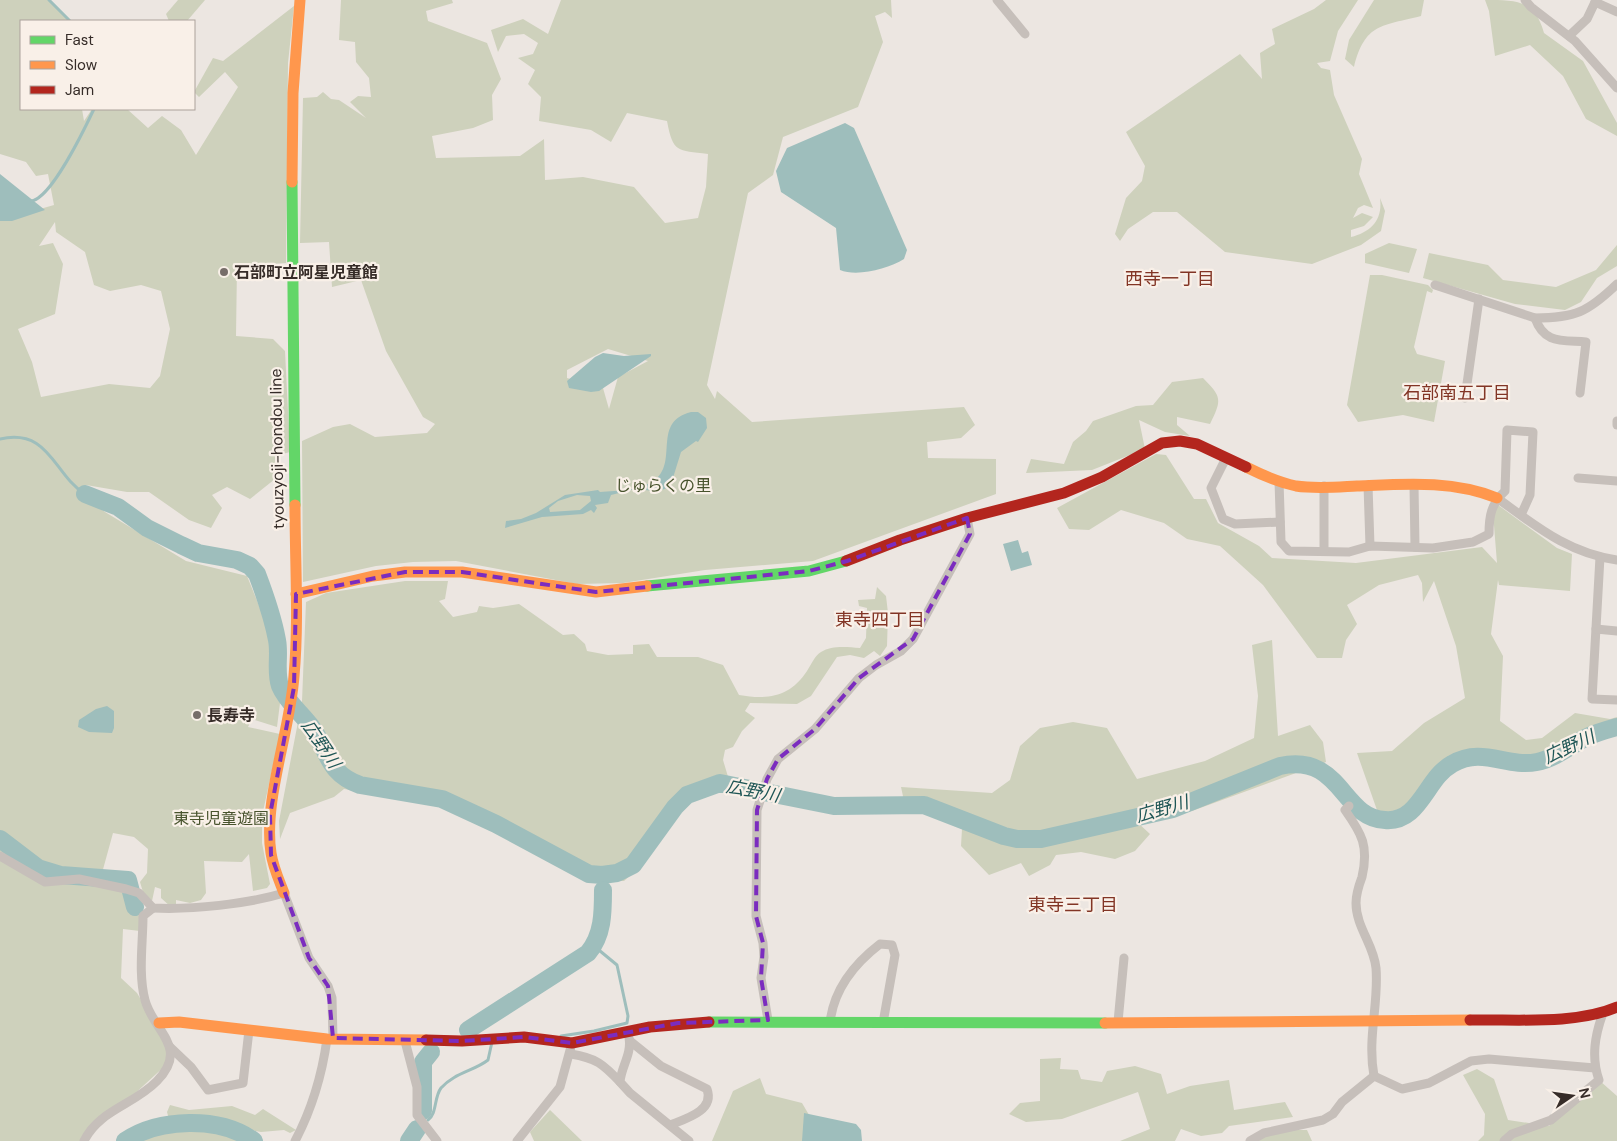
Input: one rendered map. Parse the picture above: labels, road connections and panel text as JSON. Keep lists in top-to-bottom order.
{
  "streets": {
    "street": ["tyouzyoji-hondou line"]
  },
  "districts": [
    "西寺一丁目",
    "石部南五丁目",
    "東寺四丁目",
    "東寺三丁目"
  ],
  "water": ["広野川"],
  "parks": ["じゅらくの里", "東寺児童遊園"],
  "places": ["石部町立阿星児童館", "長寿寺"],
  "legend": ["Fast", "Slow", "Jam"],
  "north": "right"
}
